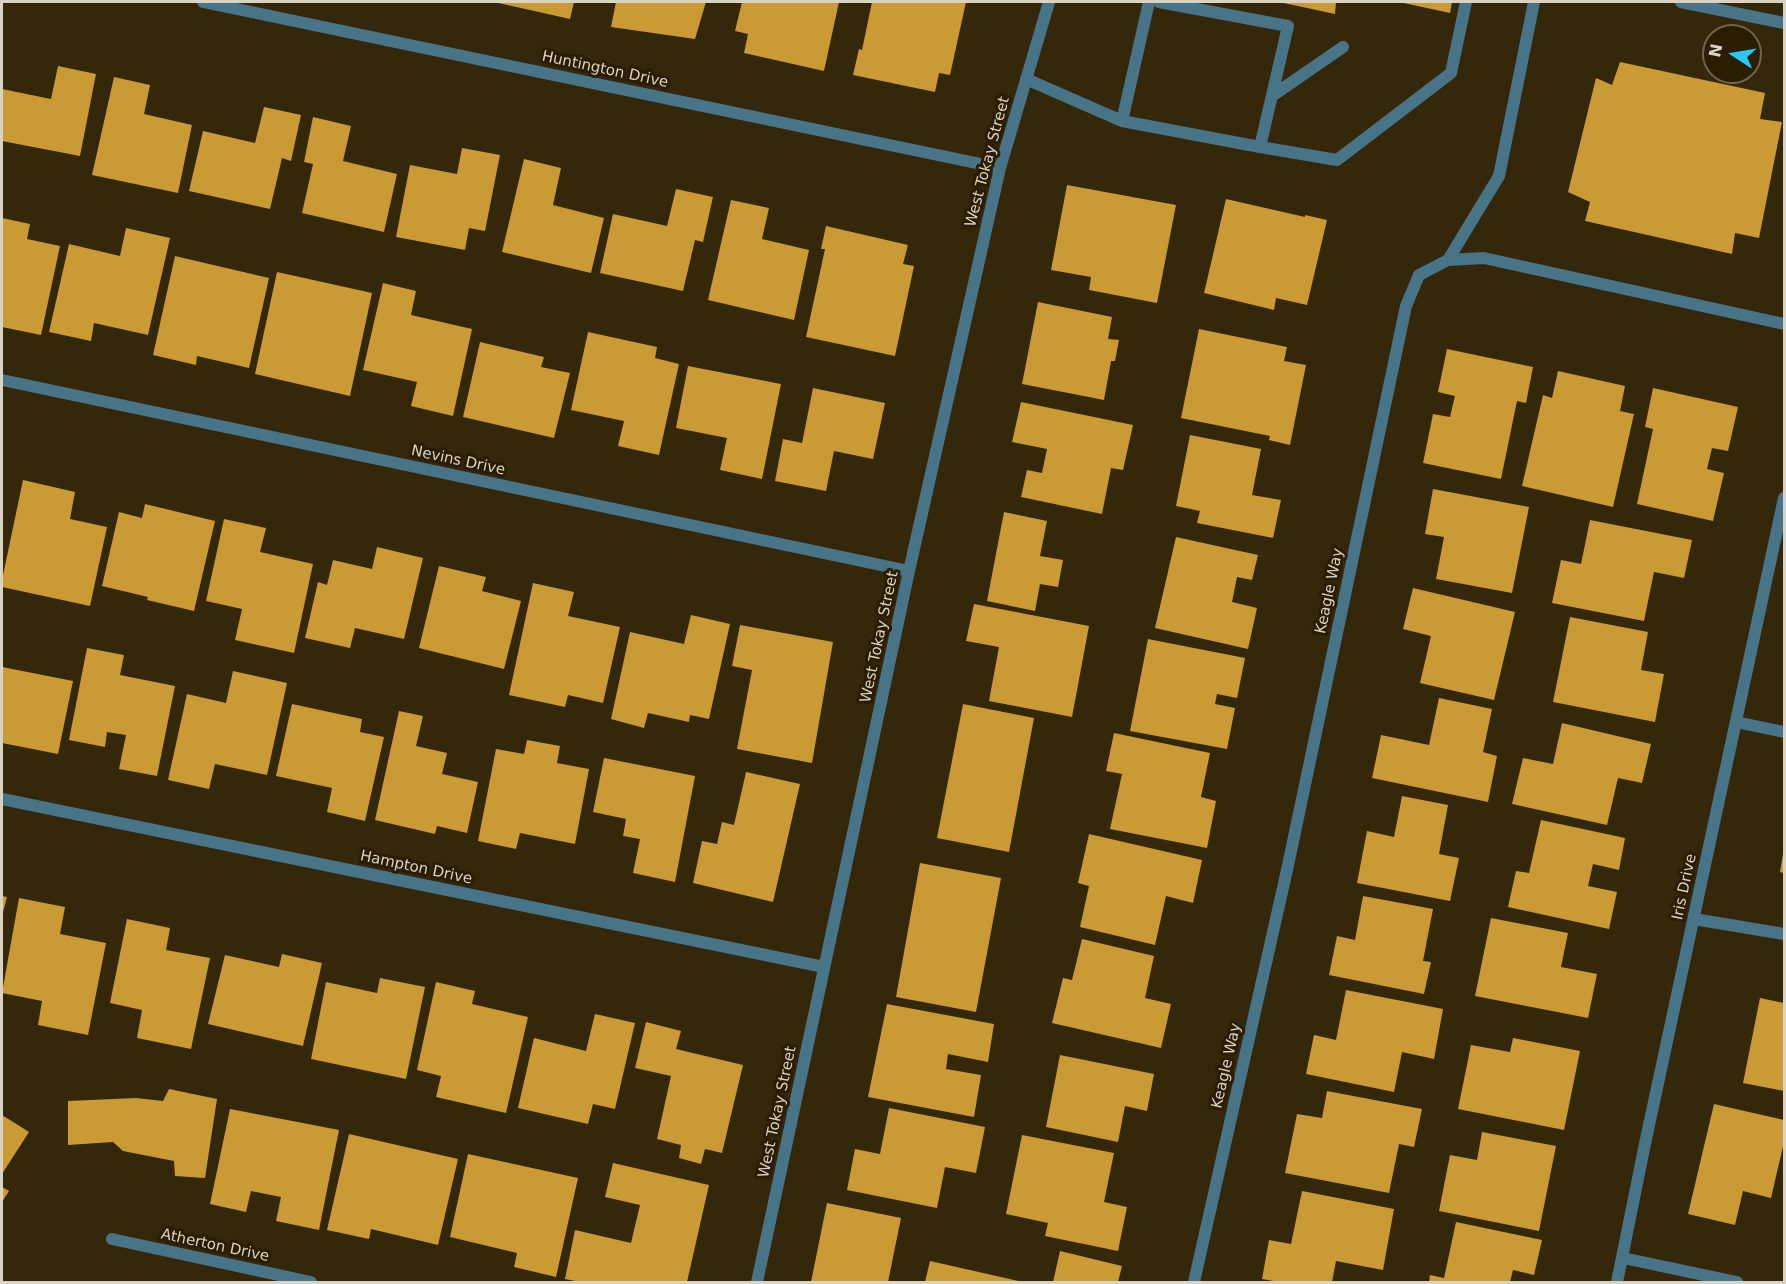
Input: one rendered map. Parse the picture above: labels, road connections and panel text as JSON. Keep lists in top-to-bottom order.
{
  "streets": {
    "street": [
      "Huntington Drive",
      "West Tokay Street",
      "Nevins Drive",
      "Keagle Way",
      "Hampton Drive",
      "Iris Drive",
      "Atherton Drive"
    ]
  },
  "crossings": [
    ["Huntington Drive", "West Tokay Street"],
    ["West Tokay Street", "Nevins Drive"],
    ["West Tokay Street", "Hampton Drive"]
  ],
  "north": "left"
}
